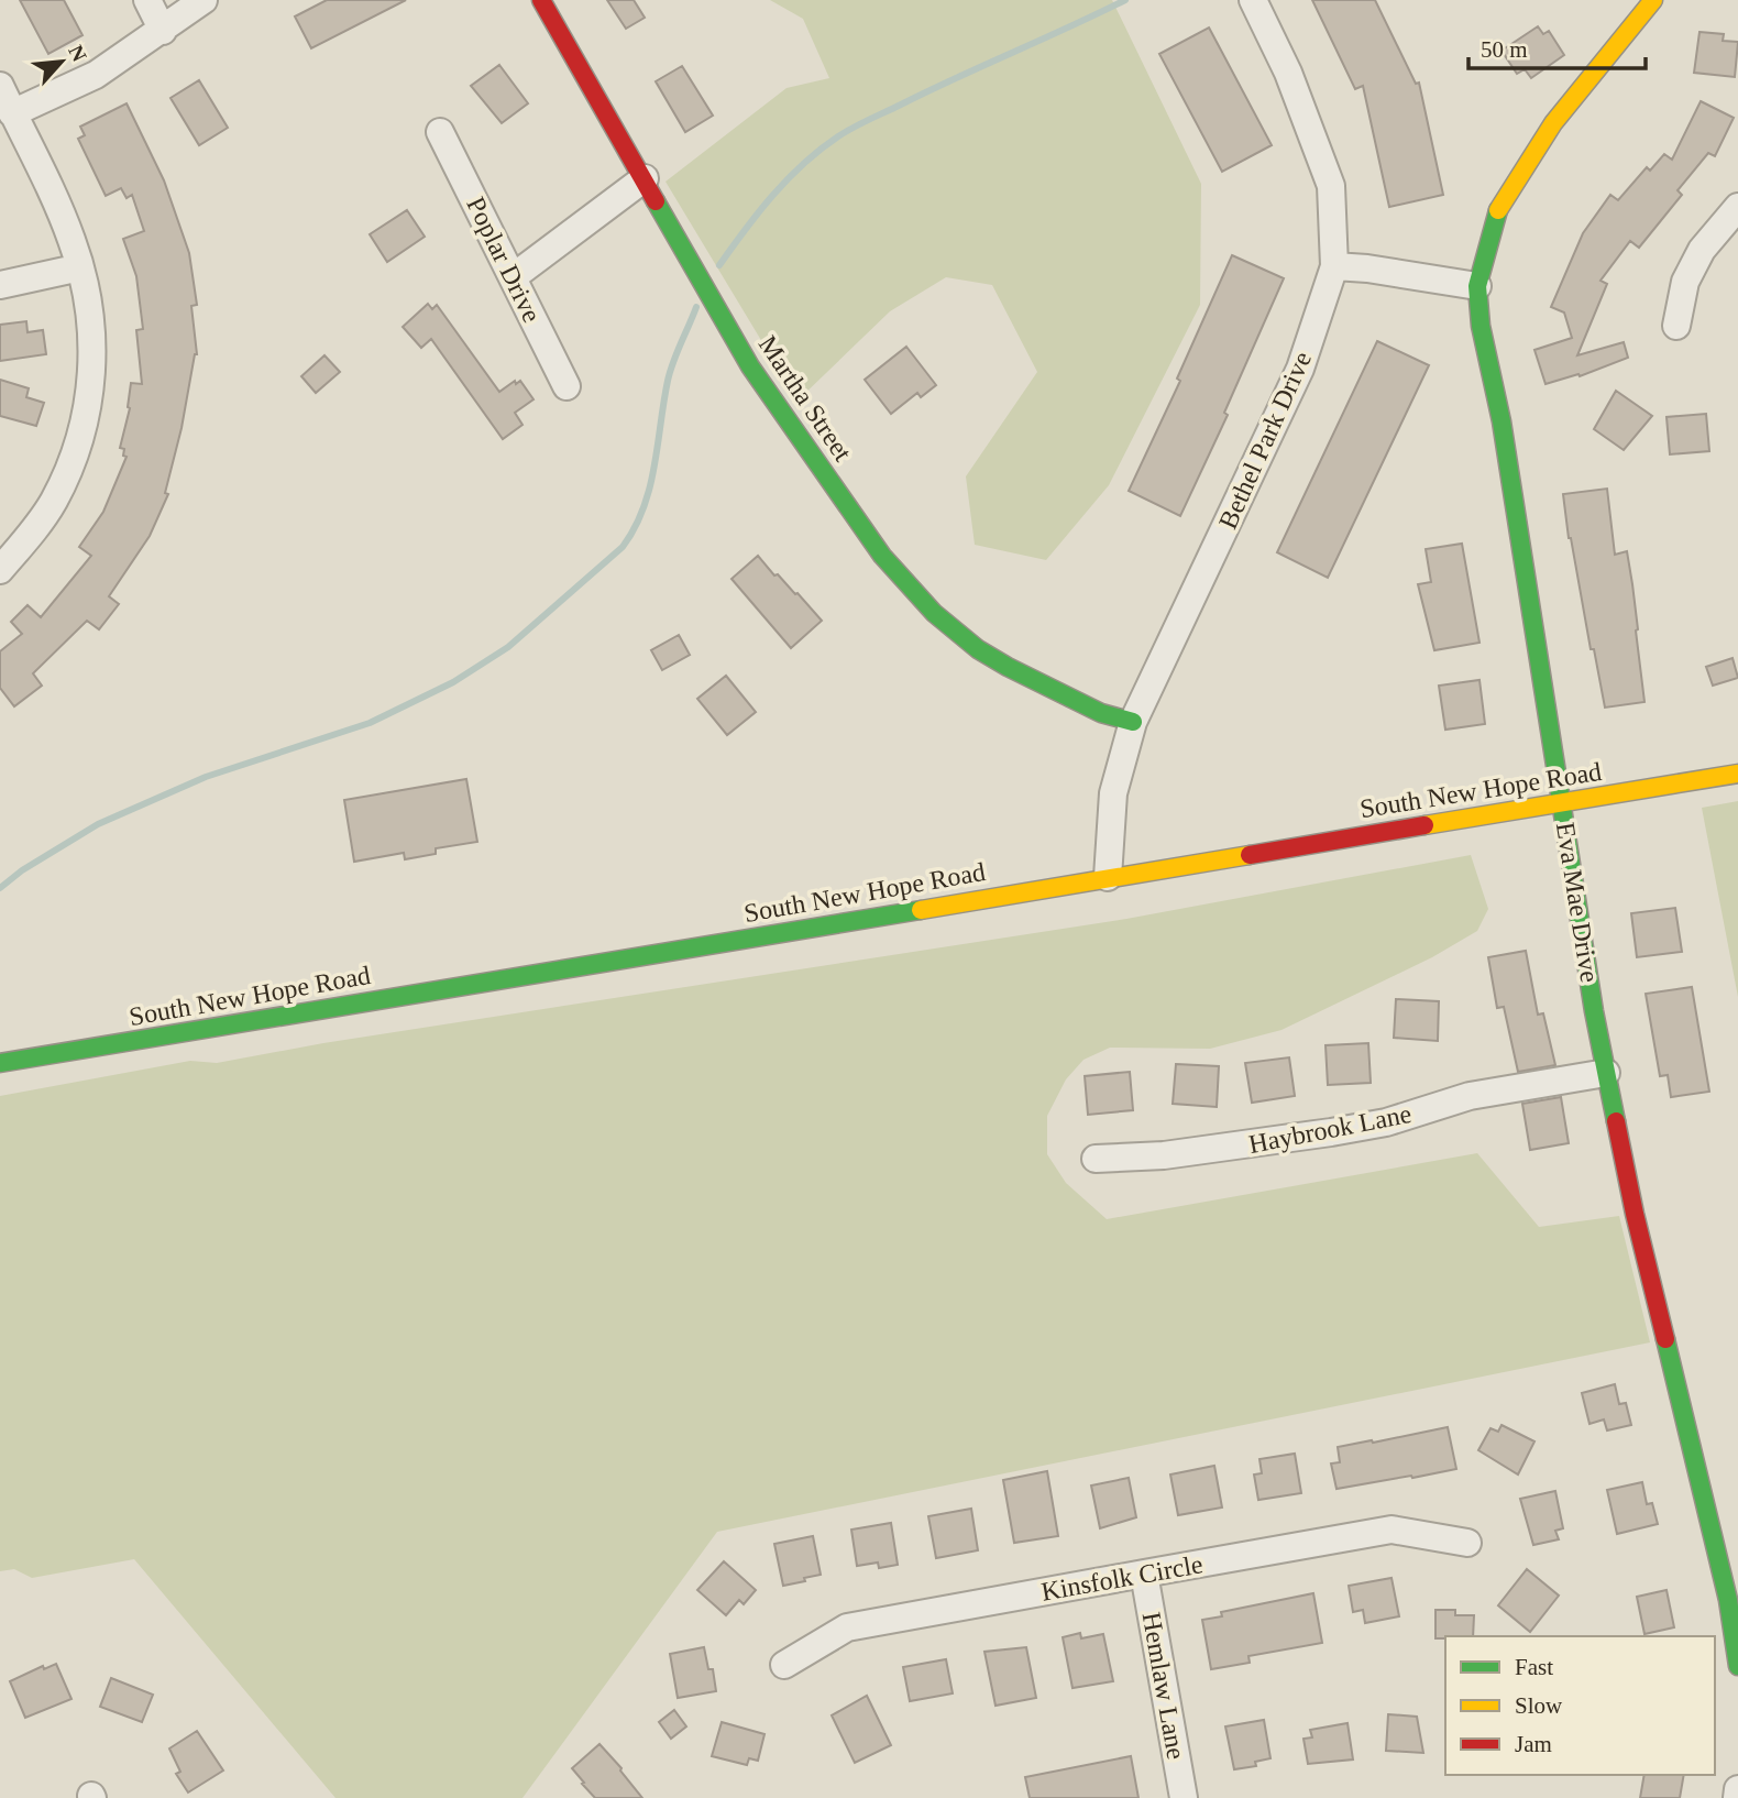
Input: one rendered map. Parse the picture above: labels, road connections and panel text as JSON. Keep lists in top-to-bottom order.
{
  "streets": {
    "street": [
      "Poplar Drive",
      "Martha Street",
      "Bethel Park Drive",
      "South New Hope Road",
      "Eva Mae Drive",
      "Haybrook Lane",
      "Kinsfolk Circle",
      "Hemlaw Lane"
    ]
  },
  "crossings": [
    ["Martha Street", "Bethel Park Drive"],
    ["Bethel Park Drive", "South New Hope Road"],
    ["South New Hope Road", "Eva Mae Drive"],
    ["Eva Mae Drive", "Haybrook Lane"],
    ["Kinsfolk Circle", "Hemlaw Lane"]
  ],
  "legend": ["Fast", "Slow", "Jam"],
  "scale_bar": "50 m",
  "north": "top right"
}
